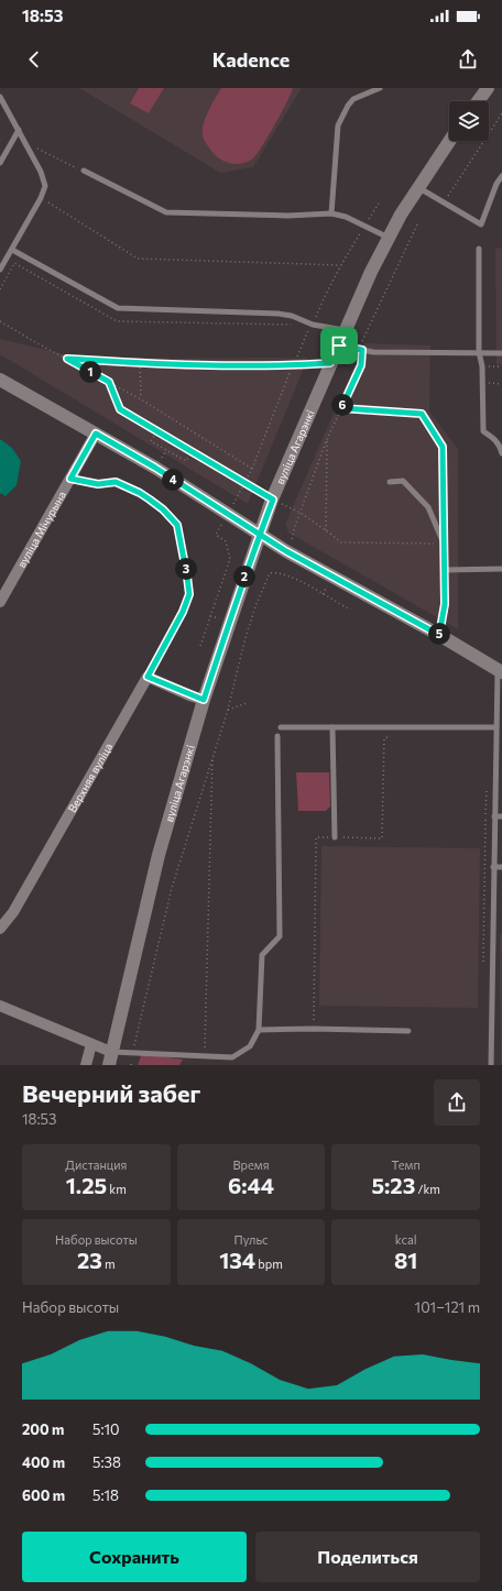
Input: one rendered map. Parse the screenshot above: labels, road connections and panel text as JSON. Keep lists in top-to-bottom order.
{
  "streets": {
    "main road": ["вуліца Агарэнкі"],
    "street": ["вуліца Мічурына", "Верхняя вуліца"]
  },
  "page": {
    "status": "18:53",
    "header": "Kadence",
    "pins": [
      "1",
      "6",
      "4",
      "3",
      "2",
      "5"
    ],
    "heading": ["Вечерний забег", "18:53"],
    "stats": [
      ["Дистанция", "1.25 km"],
      ["Время", "6:44"],
      ["Темп", "5:23 /km"],
      ["Набор высоты", "23 m"],
      ["Пульс", "134 bpm"],
      ["kcal", "81"]
    ],
    "chart": ["Набор высоты", "101–121 m"],
    "list": [
      {
        "name": "200 m",
        "note": "5:10"
      },
      {
        "name": "400 m",
        "note": "5:38"
      },
      {
        "name": "600 m",
        "note": "5:18"
      }
    ],
    "buttons": ["Сохранить", "Поделиться"]
  }
}
